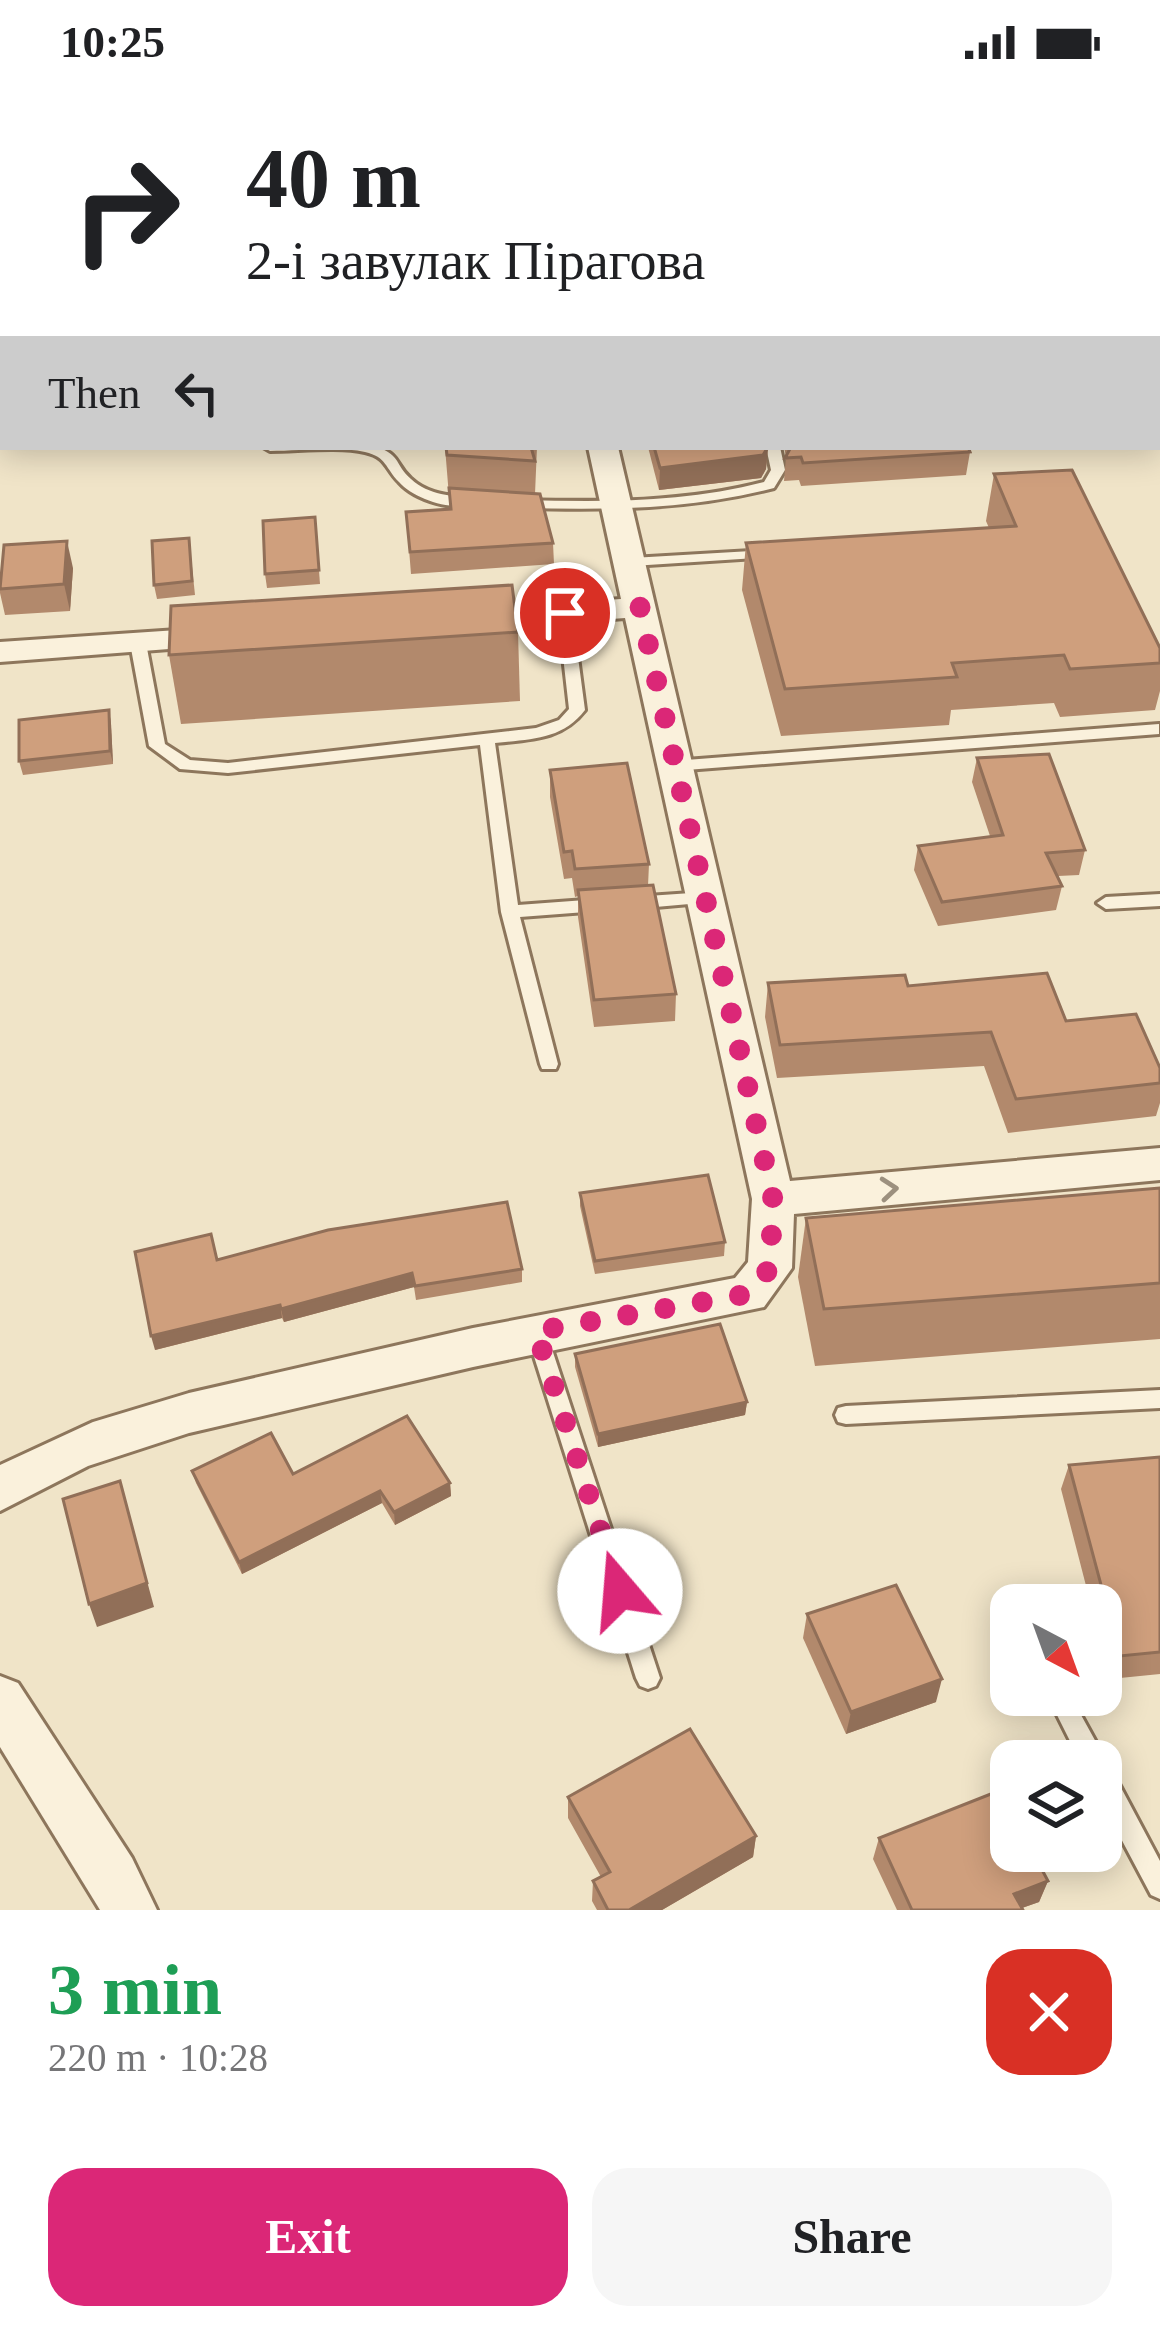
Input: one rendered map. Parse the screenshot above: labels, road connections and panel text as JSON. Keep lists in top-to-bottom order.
{
  "north": "bottom right",
  "page": {
    "status": "10:25",
    "turn": ["40 m", "2-і завулак Пірагова"],
    "then": "Then",
    "heading": ["3 min", "220 m · 10:28"],
    "buttons": ["Exit", "Share"]
  }
}
